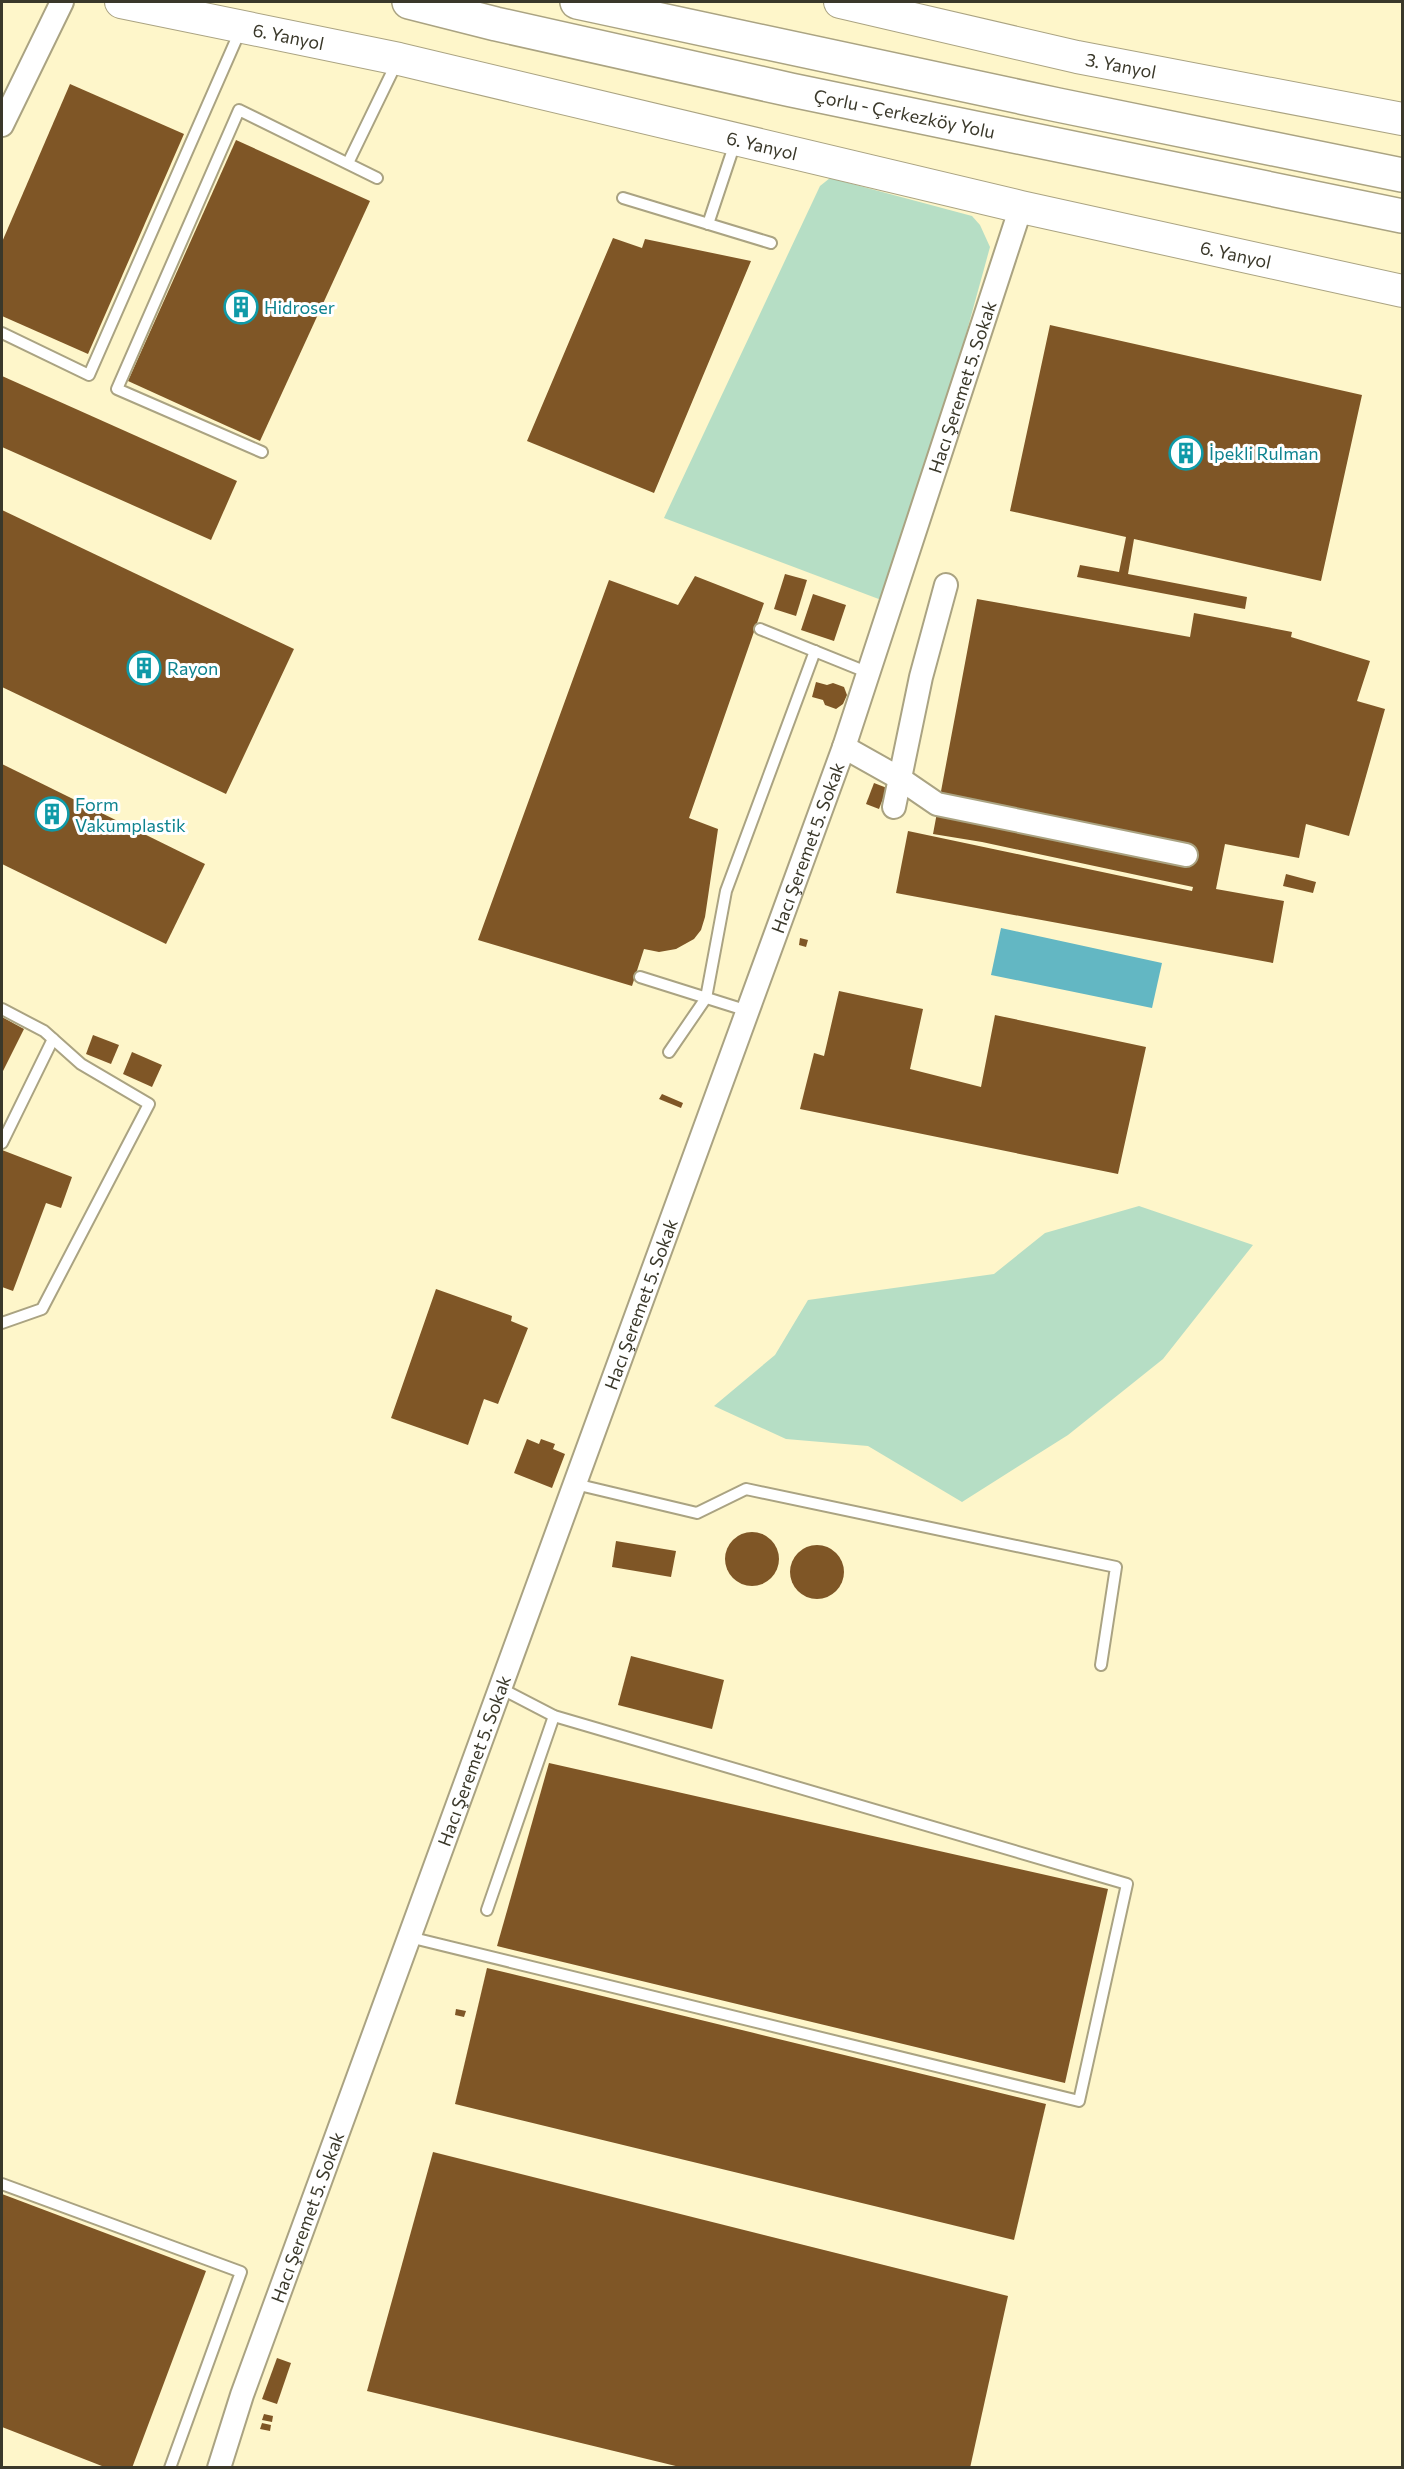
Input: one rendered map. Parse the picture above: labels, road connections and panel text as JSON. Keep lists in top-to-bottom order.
{
  "streets": {
    "main road": ["6. Yanyol", "3. Yanyol", "Çorlu - Çerkezköy Yolu"],
    "street": ["Hacı Şeremet 5. Sokak"]
  },
  "crossings": [
    ["6. Yanyol", "Hacı Şeremet 5. Sokak"]
  ],
  "places": {
    "building": [
      "Hidroser",
      "İpekli Rulman",
      "Rayon",
      "Form Vakumplastik"
    ]
  }
}
